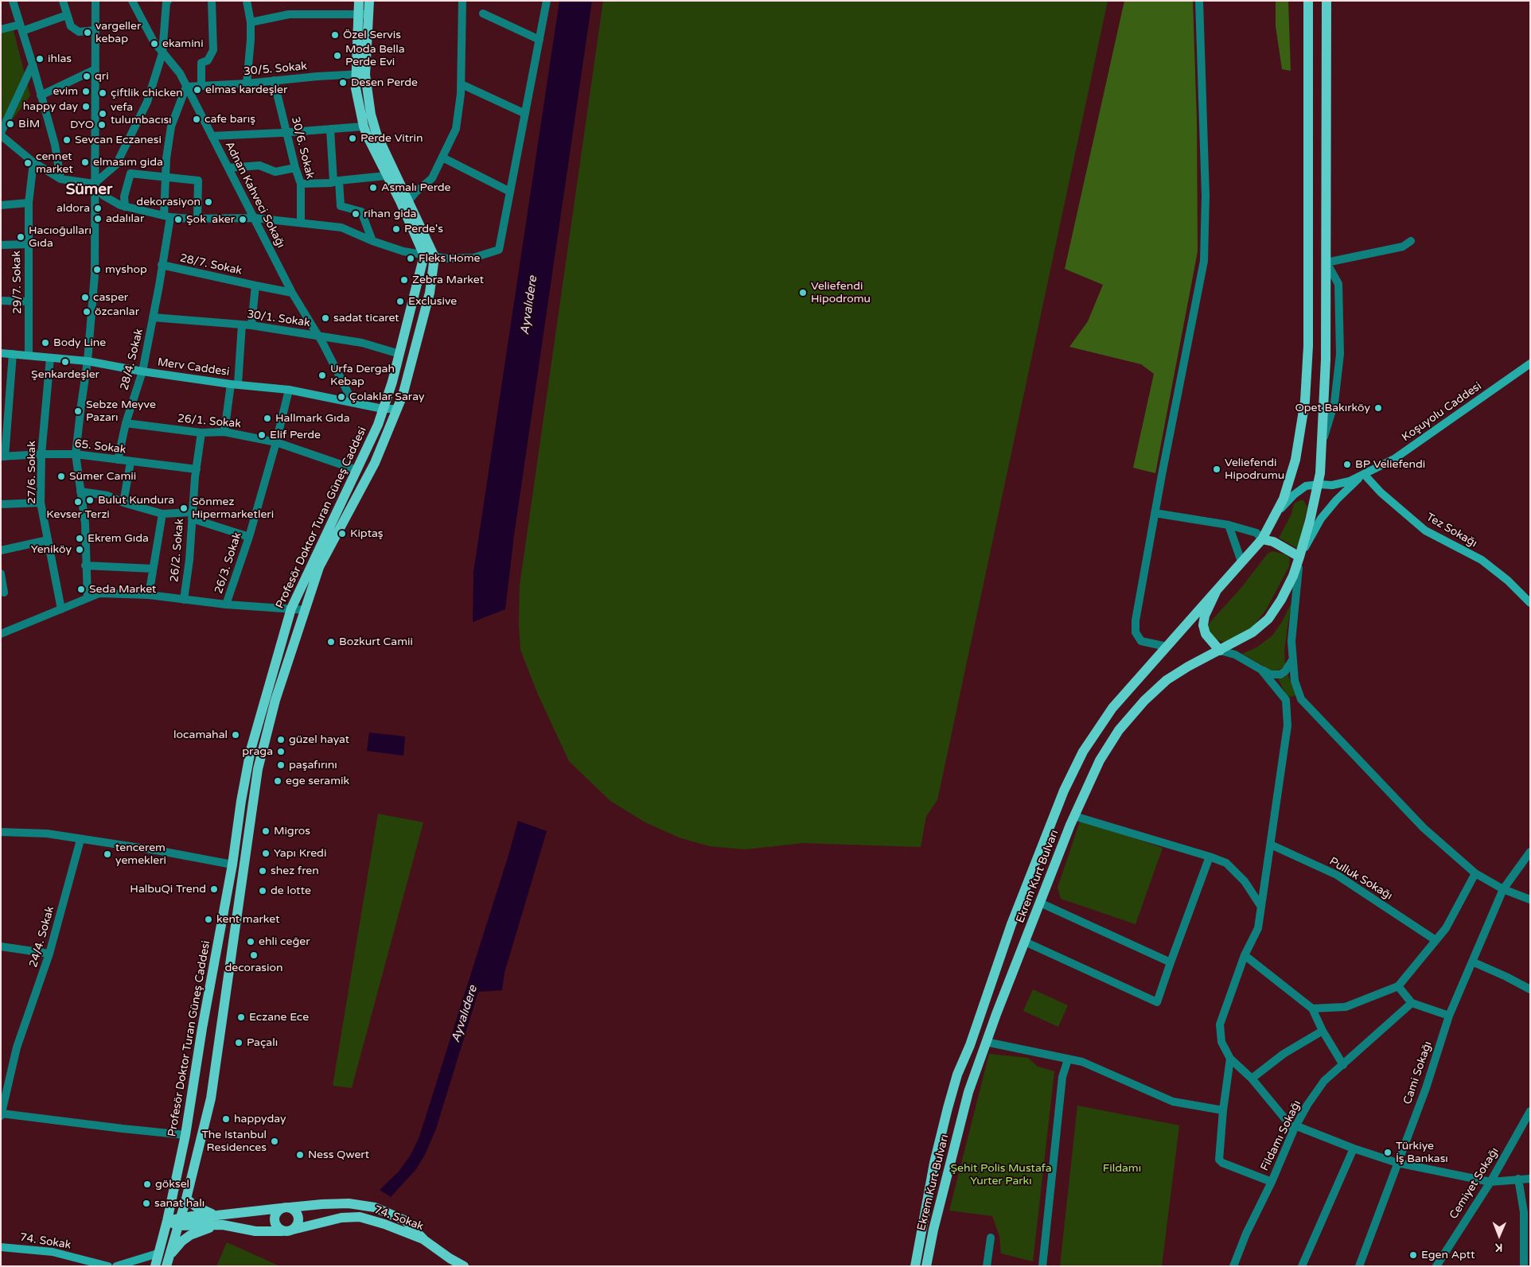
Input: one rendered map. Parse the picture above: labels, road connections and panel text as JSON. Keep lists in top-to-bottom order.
{
  "streets": {
    "main road": ["Profesör Doktor Turan Güneş Caddesi", "Ekrem Kurt Bulvarı", "74. Sokak"],
    "street": [
      "30/5. Sokak",
      "30/6. Sokak",
      "Adnan Kahveci Sokağı",
      "28/7. Sokak",
      "29/7. Sokak",
      "30/1. Sokak",
      "28/4. Sokak",
      "Merv Caddesi",
      "Koşuyolu Caddesi",
      "26/1. Sokak",
      "65. Sokak",
      "27/6. Sokak",
      "Tez Sokağı",
      "26/2. Sokak",
      "26/3. Sokak",
      "Pulluk Sokağı",
      "24/4. Sokak",
      "Cami Sokağı",
      "Fildamı Sokağı",
      "Cemiyet Sokağı"
    ]
  },
  "crossings": [
    ["30/5. Sokak", "30/6. Sokak"],
    ["30/5. Sokak", "Adnan Kahveci Sokağı"],
    ["30/5. Sokak", "28/4. Sokak"],
    ["Adnan Kahveci Sokağı", "28/7. Sokak"],
    ["Adnan Kahveci Sokağı", "30/1. Sokak"],
    ["Adnan Kahveci Sokağı", "28/4. Sokak"],
    ["Adnan Kahveci Sokağı", "Merv Caddesi"],
    ["28/7. Sokak", "28/4. Sokak"],
    ["29/7. Sokak", "Merv Caddesi"],
    ["30/1. Sokak", "28/4. Sokak"],
    ["30/1. Sokak", "Profesör Doktor Turan Güneş Caddesi"],
    ["28/4. Sokak", "Merv Caddesi"],
    ["28/4. Sokak", "26/1. Sokak"],
    ["28/4. Sokak", "65. Sokak"],
    ["Merv Caddesi", "27/6. Sokak"],
    ["Merv Caddesi", "Profesör Doktor Turan Güneş Caddesi"],
    ["Merv Caddesi", "26/3. Sokak"],
    ["Koşuyolu Caddesi", "Tez Sokağı"],
    ["26/1. Sokak", "Profesör Doktor Turan Güneş Caddesi"],
    ["26/1. Sokak", "26/2. Sokak"],
    ["26/1. Sokak", "26/3. Sokak"],
    ["65. Sokak", "27/6. Sokak"],
    ["65. Sokak", "26/2. Sokak"],
    ["Profesör Doktor Turan Güneş Caddesi", "74. Sokak"]
  ],
  "districts": ["Sümer"],
  "water": ["Ayvalıdere"],
  "parks": ["Şehit Polis Mustafa Yurter Parkı", "Fildamı"],
  "places": [
    "vargeller kebap",
    "Özel Servis",
    "ekamini",
    "Moda Bella Perde Evi",
    "ihlas",
    "qri",
    "Desen Perde",
    "elmas kardeşler",
    "evim",
    "çiftlik chicken",
    "happy day",
    "vefa tulumbacısı",
    "cafe barış",
    "BİM",
    "DYO",
    "Perde Vitrin",
    "Sevcan Eczanesi",
    "elmasım gida",
    "cennet market",
    "Asmalı Perde",
    "dekorasiyon",
    "aldora",
    "rihan gida",
    "adalılar",
    "Şok",
    "aker",
    "Perde's",
    "Hacıoğulları Gıda",
    "Fleks Home",
    "myshop",
    "Zebra Market",
    "Veliefendi Hipodromu",
    "casper",
    "Exclusive",
    "özcanlar",
    "sadat ticaret",
    "Body Line",
    "Şenkardeşler",
    "Urfa Dergah Kebap",
    "Çolaklar Saray",
    "Opet Bakırköy",
    "Sebze Meyve Pazarı",
    "Hallmark Gıda",
    "Elif Perde",
    "BP Veliefendi",
    "Veliefendi Hipodrumu",
    "Sümer Camii",
    "Bulut Kundura",
    "Kevser Terzi",
    "Sönmez Hipermarketleri",
    "Kiptaş",
    "Ekrem Gıda",
    "Yeniköy",
    "Seda Market",
    "Bozkurt Camii",
    "locamahal",
    "güzel hayat",
    "praga",
    "paşafırını",
    "ege seramik",
    "Migros",
    "Yapı Kredi",
    "tencerem yemekleri",
    "shez fren",
    "HalbuQi Trend",
    "de lotte",
    "kent market",
    "ehli ceğer",
    "decorasion",
    "Eczane Ece",
    "Paçalı",
    "happyday",
    "The Istanbul Residences",
    "Türkiye İş Bankası",
    "Ness Qwert",
    "göksel",
    "sanat halı",
    "Egen Aptt"
  ],
  "north": "bottom"
}
